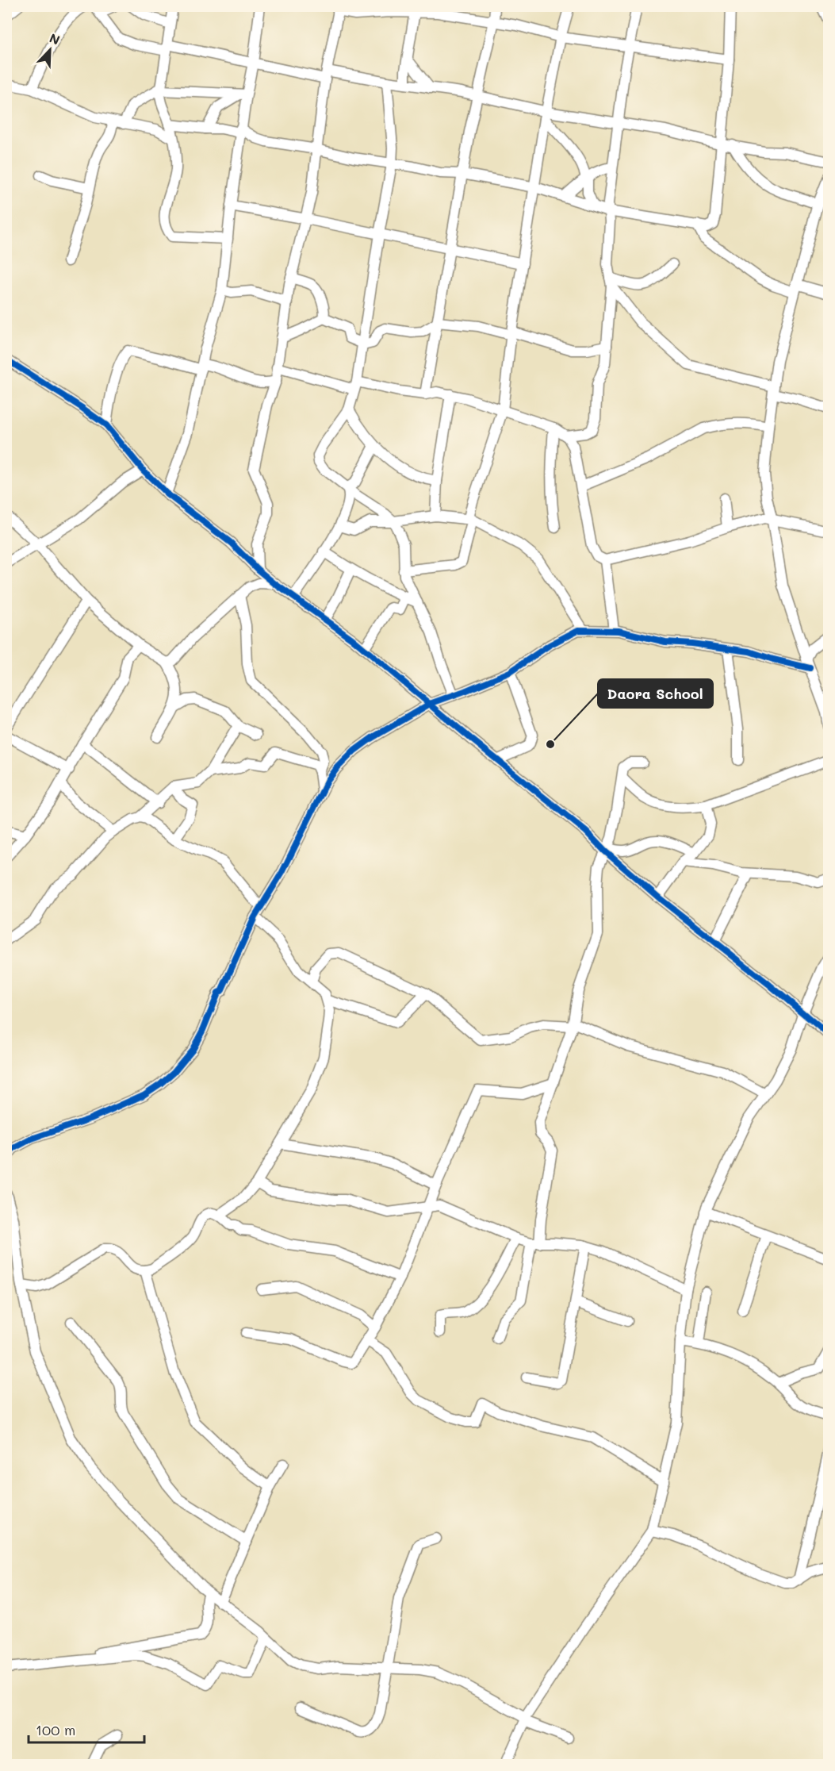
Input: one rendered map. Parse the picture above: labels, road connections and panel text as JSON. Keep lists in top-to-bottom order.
{
  "places": ["Daora School"],
  "scale_bar": "100 m",
  "north": "top right"
}
